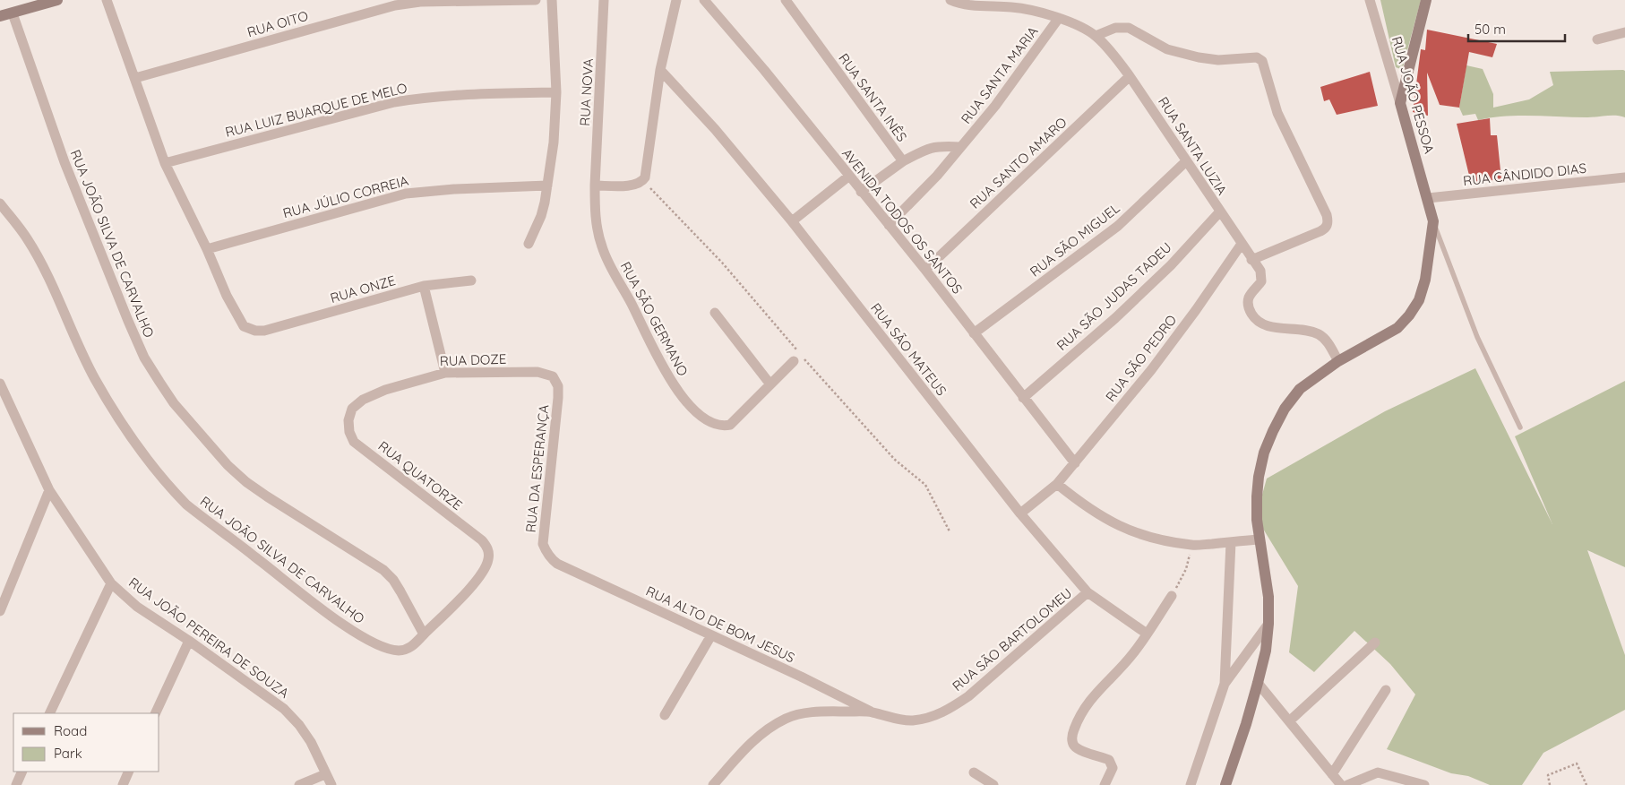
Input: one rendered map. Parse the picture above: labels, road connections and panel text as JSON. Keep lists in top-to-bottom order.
{
  "streets": {
    "street": [
      "RUA OITO",
      "RUA SANTA MARIA",
      "RUA NOVA",
      "RUA JOÃO PESSOA",
      "RUA SANTA INÊS",
      "RUA LUIZ BUARQUE DE MELO",
      "RUA SANTA LUZIA",
      "RUA SANTO AMARO",
      "RUA CÂNDIDO DIAS",
      "RUA JÚLIO CORREIA",
      "AVENIDA TODOS OS SANTOS",
      "RUA SÃO MIGUEL",
      "RUA JOÃO SILVA DE CARVALHO",
      "RUA ONZE",
      "RUA SÃO JUDAS TADEU",
      "RUA SÃO GERMANO",
      "RUA SÃO MATEUS",
      "RUA SÃO PEDRO",
      "RUA DOZE",
      "RUA DA ESPERANÇA",
      "RUA QUATORZE",
      "RUA ALTO DE BOM JESUS",
      "RUA JOÃO PEREIRA DE SOUZA",
      "RUA SÃO BARTOLOMEU"
    ]
  },
  "crossings": [
    ["RUA SANTA MARIA", "RUA SANTA INÊS"],
    ["RUA SANTA MARIA", "RUA SANTA LUZIA"],
    ["RUA SANTA MARIA", "AVENIDA TODOS OS SANTOS"],
    ["RUA NOVA", "RUA SÃO GERMANO"],
    ["RUA JOÃO PESSOA", "RUA CÂNDIDO DIAS"],
    ["RUA SANTA LUZIA", "RUA SANTO AMARO"],
    ["RUA SANTA LUZIA", "RUA SÃO MIGUEL"],
    ["RUA SANTA LUZIA", "RUA SÃO JUDAS TADEU"],
    ["RUA SANTA LUZIA", "RUA SÃO PEDRO"],
    ["RUA SANTO AMARO", "AVENIDA TODOS OS SANTOS"],
    ["RUA JÚLIO CORREIA", "RUA ONZE"],
    ["AVENIDA TODOS OS SANTOS", "RUA SÃO MIGUEL"],
    ["AVENIDA TODOS OS SANTOS", "RUA SÃO JUDAS TADEU"],
    ["AVENIDA TODOS OS SANTOS", "RUA SÃO PEDRO"],
    ["RUA JOÃO SILVA DE CARVALHO", "RUA QUATORZE"],
    ["RUA SÃO MATEUS", "RUA SÃO PEDRO"],
    ["RUA SÃO MATEUS", "RUA SÃO BARTOLOMEU"],
    ["RUA DOZE", "RUA DA ESPERANÇA"],
    ["RUA DOZE", "RUA QUATORZE"],
    ["RUA DA ESPERANÇA", "RUA ALTO DE BOM JESUS"],
    ["RUA ALTO DE BOM JESUS", "RUA SÃO BARTOLOMEU"]
  ],
  "legend": ["Road", "Park"],
  "scale_bar": "50 m"
}
